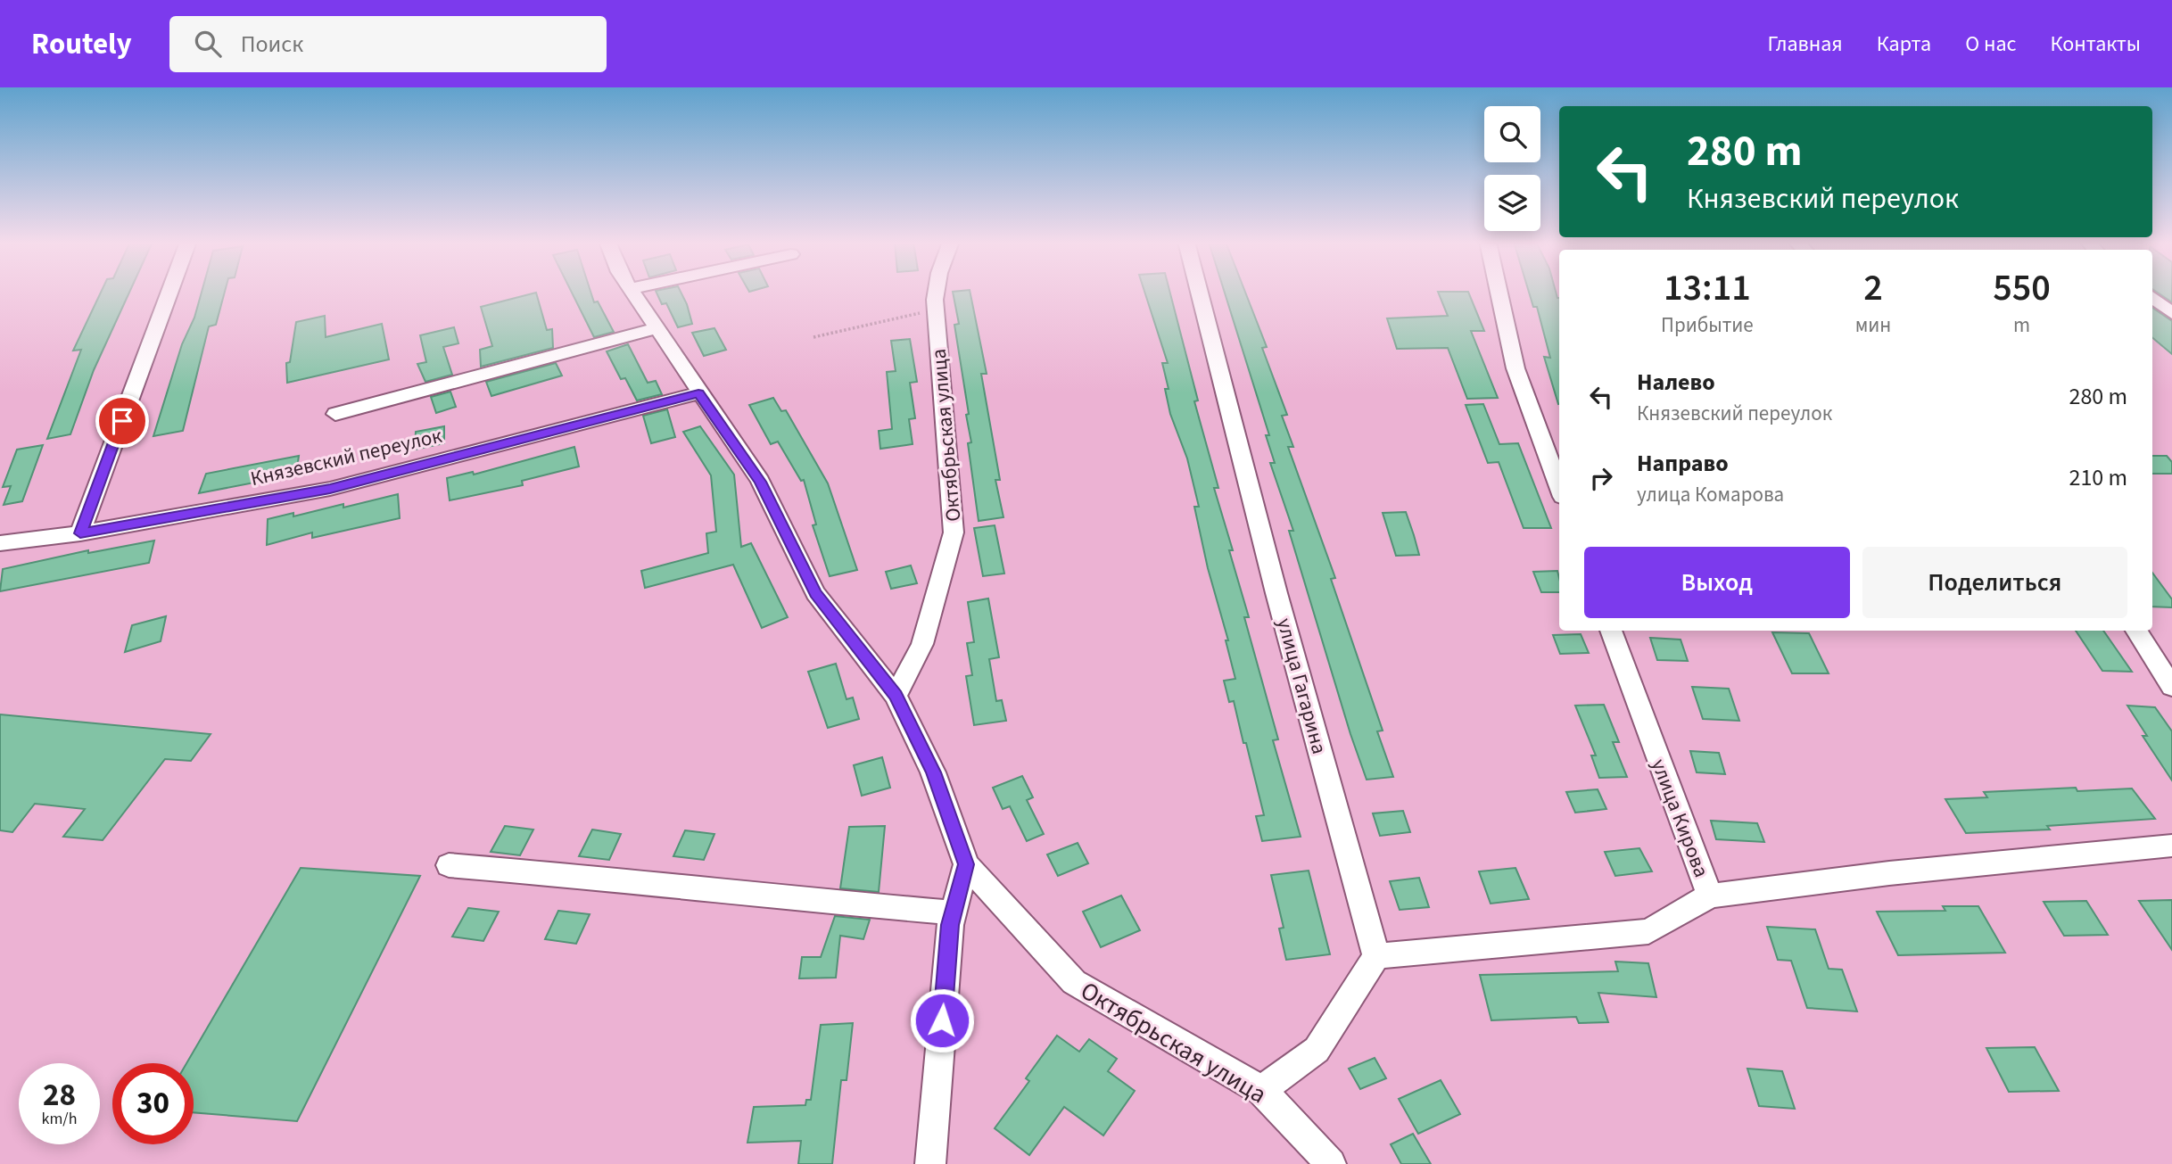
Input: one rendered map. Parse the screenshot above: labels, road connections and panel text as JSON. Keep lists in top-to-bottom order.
{
  "streets": {
    "street": [
      "Октябрьская улица",
      "Князевский переулок",
      "улица Гагарина",
      "улица Кирова"
    ]
  },
  "crossings": [
    ["улица Гагарина", "улица Кирова"]
  ],
  "page": {
    "header": "Routely",
    "search": "Поиск",
    "nav": [
      "Главная",
      "Карта",
      "О нас",
      "Контакты"
    ],
    "turn": ["280 m", "Князевский переулок"],
    "eta": [
      "13:11",
      "Прибытие",
      "2",
      "мин",
      "550",
      "m"
    ],
    "list": [
      {
        "name": "Налево",
        "note": "Князевский переулок",
        "value": "280 m"
      },
      {
        "name": "Направо",
        "note": "улица Комарова",
        "value": "210 m"
      }
    ],
    "buttons": ["Выход", "Поделиться"],
    "speed": "28 km/h",
    "limit": "30"
  }
}
